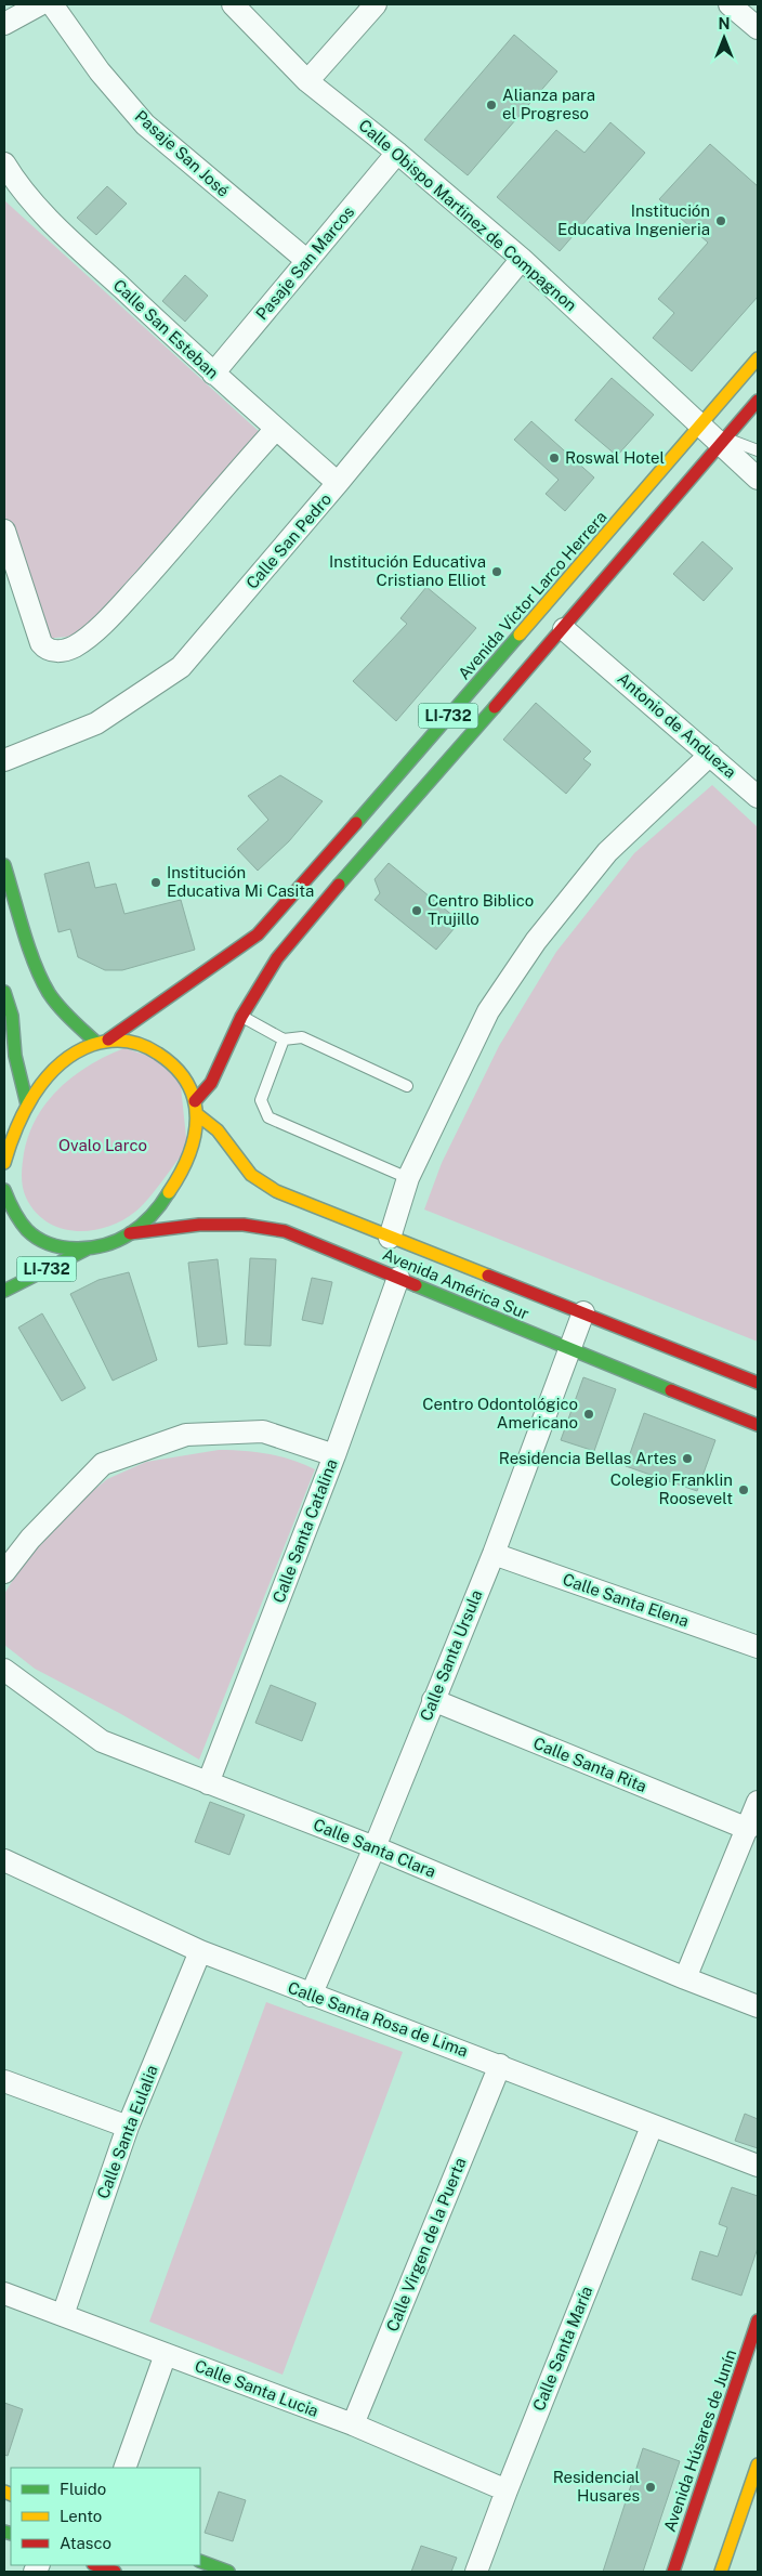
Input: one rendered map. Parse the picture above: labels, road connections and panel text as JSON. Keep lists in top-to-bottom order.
{
  "streets": {
    "main road": [
      "Avenida Víctor Larco Herrera",
      "LI-732",
      "Avenida América Sur",
      "Avenida Húsares de Junín"
    ],
    "street": [
      "Pasaje San José",
      "Calle Obispo Martinez de Compagnon",
      "Pasaje San Marcos",
      "Calle San Esteban",
      "Calle San Pedro",
      "Antonio de Andueza",
      "Calle Santa Catalina",
      "Calle Santa Elena",
      "Calle Santa Ursula",
      "Calle Santa Rita",
      "Calle Santa Clara",
      "Calle Santa Rosa de Lima",
      "Calle Santa Eulalia",
      "Calle Virgen de la Puerta",
      "Calle Santa María",
      "Calle Santa Lucia"
    ]
  },
  "crossings": [
    ["Pasaje San José", "Pasaje San Marcos"],
    ["Calle Obispo Martinez de Compagnon", "Pasaje San Marcos"],
    ["Calle Obispo Martinez de Compagnon", "Calle San Pedro"],
    ["Calle Obispo Martinez de Compagnon", "Avenida Víctor Larco Herrera"],
    ["Pasaje San Marcos", "Calle San Esteban"],
    ["Calle San Esteban", "Calle San Pedro"],
    ["Avenida Víctor Larco Herrera", "Antonio de Andueza"],
    ["Avenida América Sur", "Calle Santa Catalina"],
    ["Avenida América Sur", "Calle Santa Ursula"],
    ["Calle Santa Catalina", "Calle Santa Clara"],
    ["Calle Santa Elena", "Calle Santa Ursula"],
    ["Calle Santa Ursula", "Calle Santa Rita"],
    ["Calle Santa Ursula", "Calle Santa Clara"],
    ["Calle Santa Ursula", "Calle Santa Rosa de Lima"],
    ["Calle Santa Rosa de Lima", "Calle Santa Eulalia"],
    ["Calle Santa Rosa de Lima", "Calle Virgen de la Puerta"],
    ["Calle Santa Rosa de Lima", "Calle Santa María"],
    ["Calle Santa Eulalia", "Calle Santa Lucia"],
    ["Calle Virgen de la Puerta", "Calle Santa Lucia"],
    ["Calle Santa María", "Calle Santa Lucia"]
  ],
  "parks": ["Ovalo Larco"],
  "places": [
    "Alianza para el Progreso",
    "Institución Educativa Ingenieria",
    "Roswal Hotel",
    "Institución Educativa Cristiano Elliot",
    "Institución Educativa Mi Casita",
    "Centro Biblico Trujillo",
    "Centro Odontológico Americano",
    "Residencia Bellas Artes",
    "Colegio Franklin Roosevelt",
    "Residencial Husares"
  ],
  "legend": ["Fluido", "Lento", "Atasco"],
  "north": "top"
}
